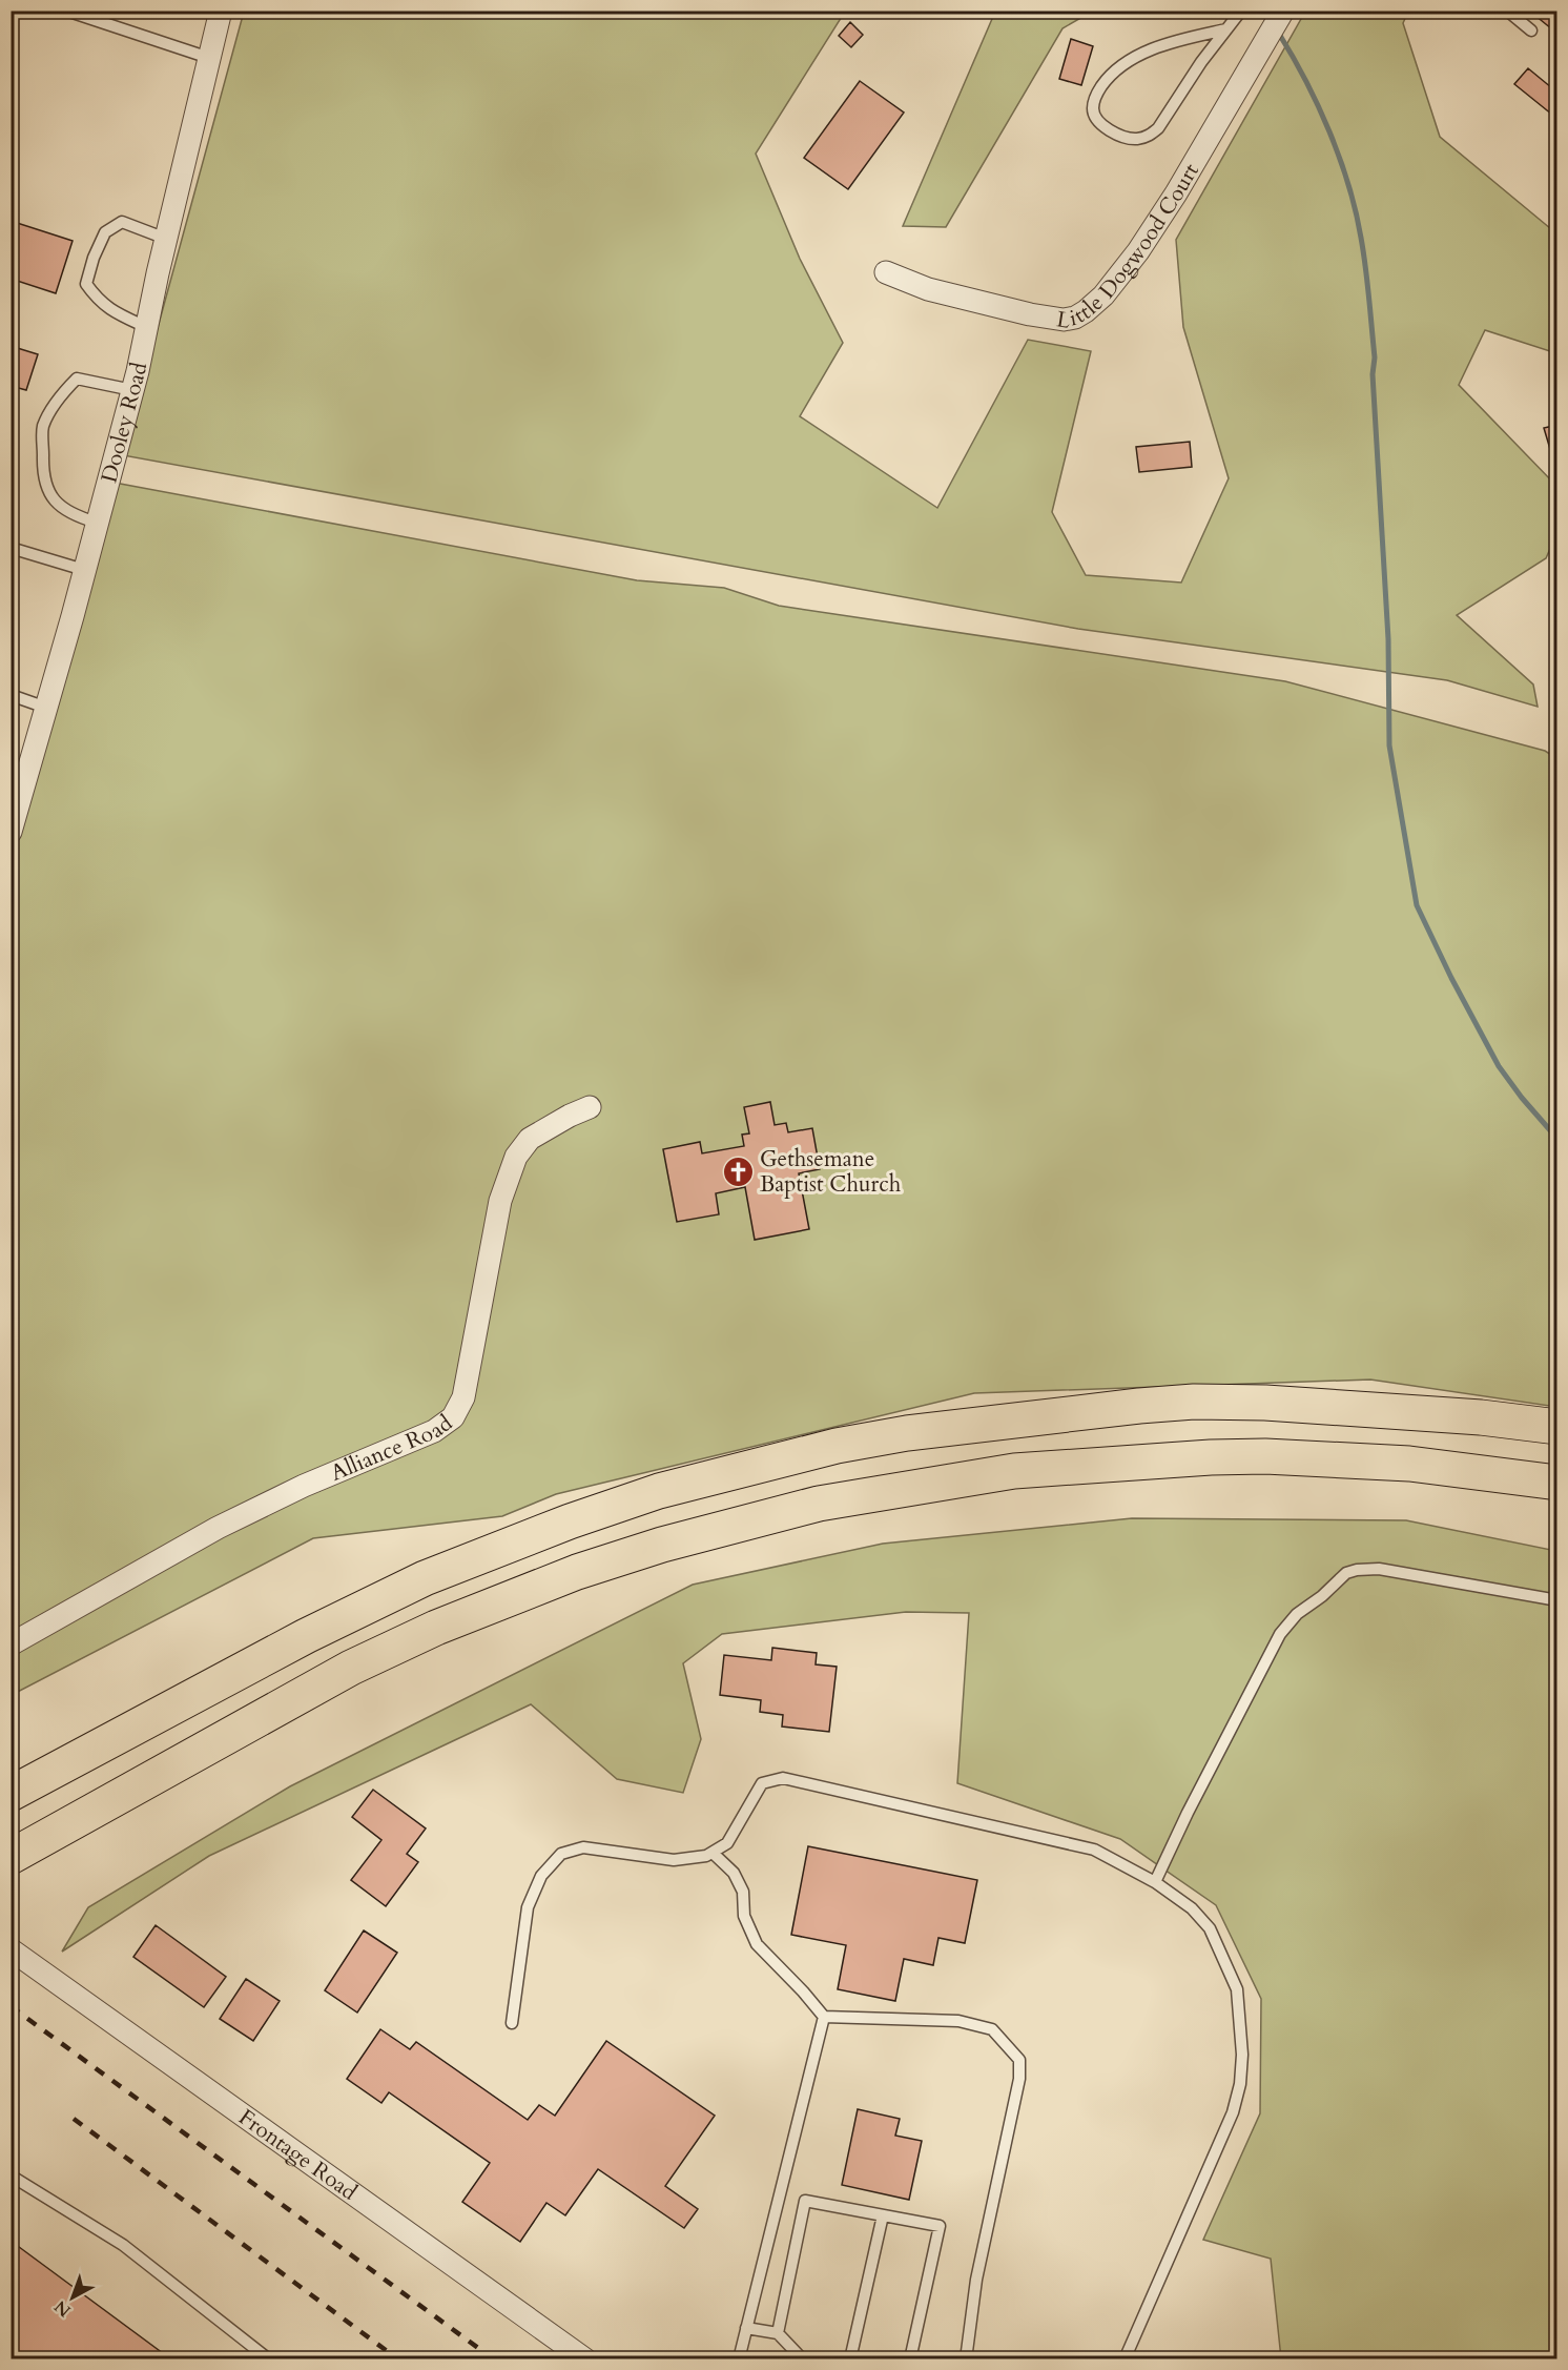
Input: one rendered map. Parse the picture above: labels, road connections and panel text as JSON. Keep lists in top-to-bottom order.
{
  "streets": {
    "street": [
      "Little Dogwood Court",
      "Dooley Road",
      "Alliance Road",
      "Frontage Road"
    ]
  },
  "places": {
    "church": ["Gethsemane Baptist Church"]
  },
  "north": "bottom left"
}
